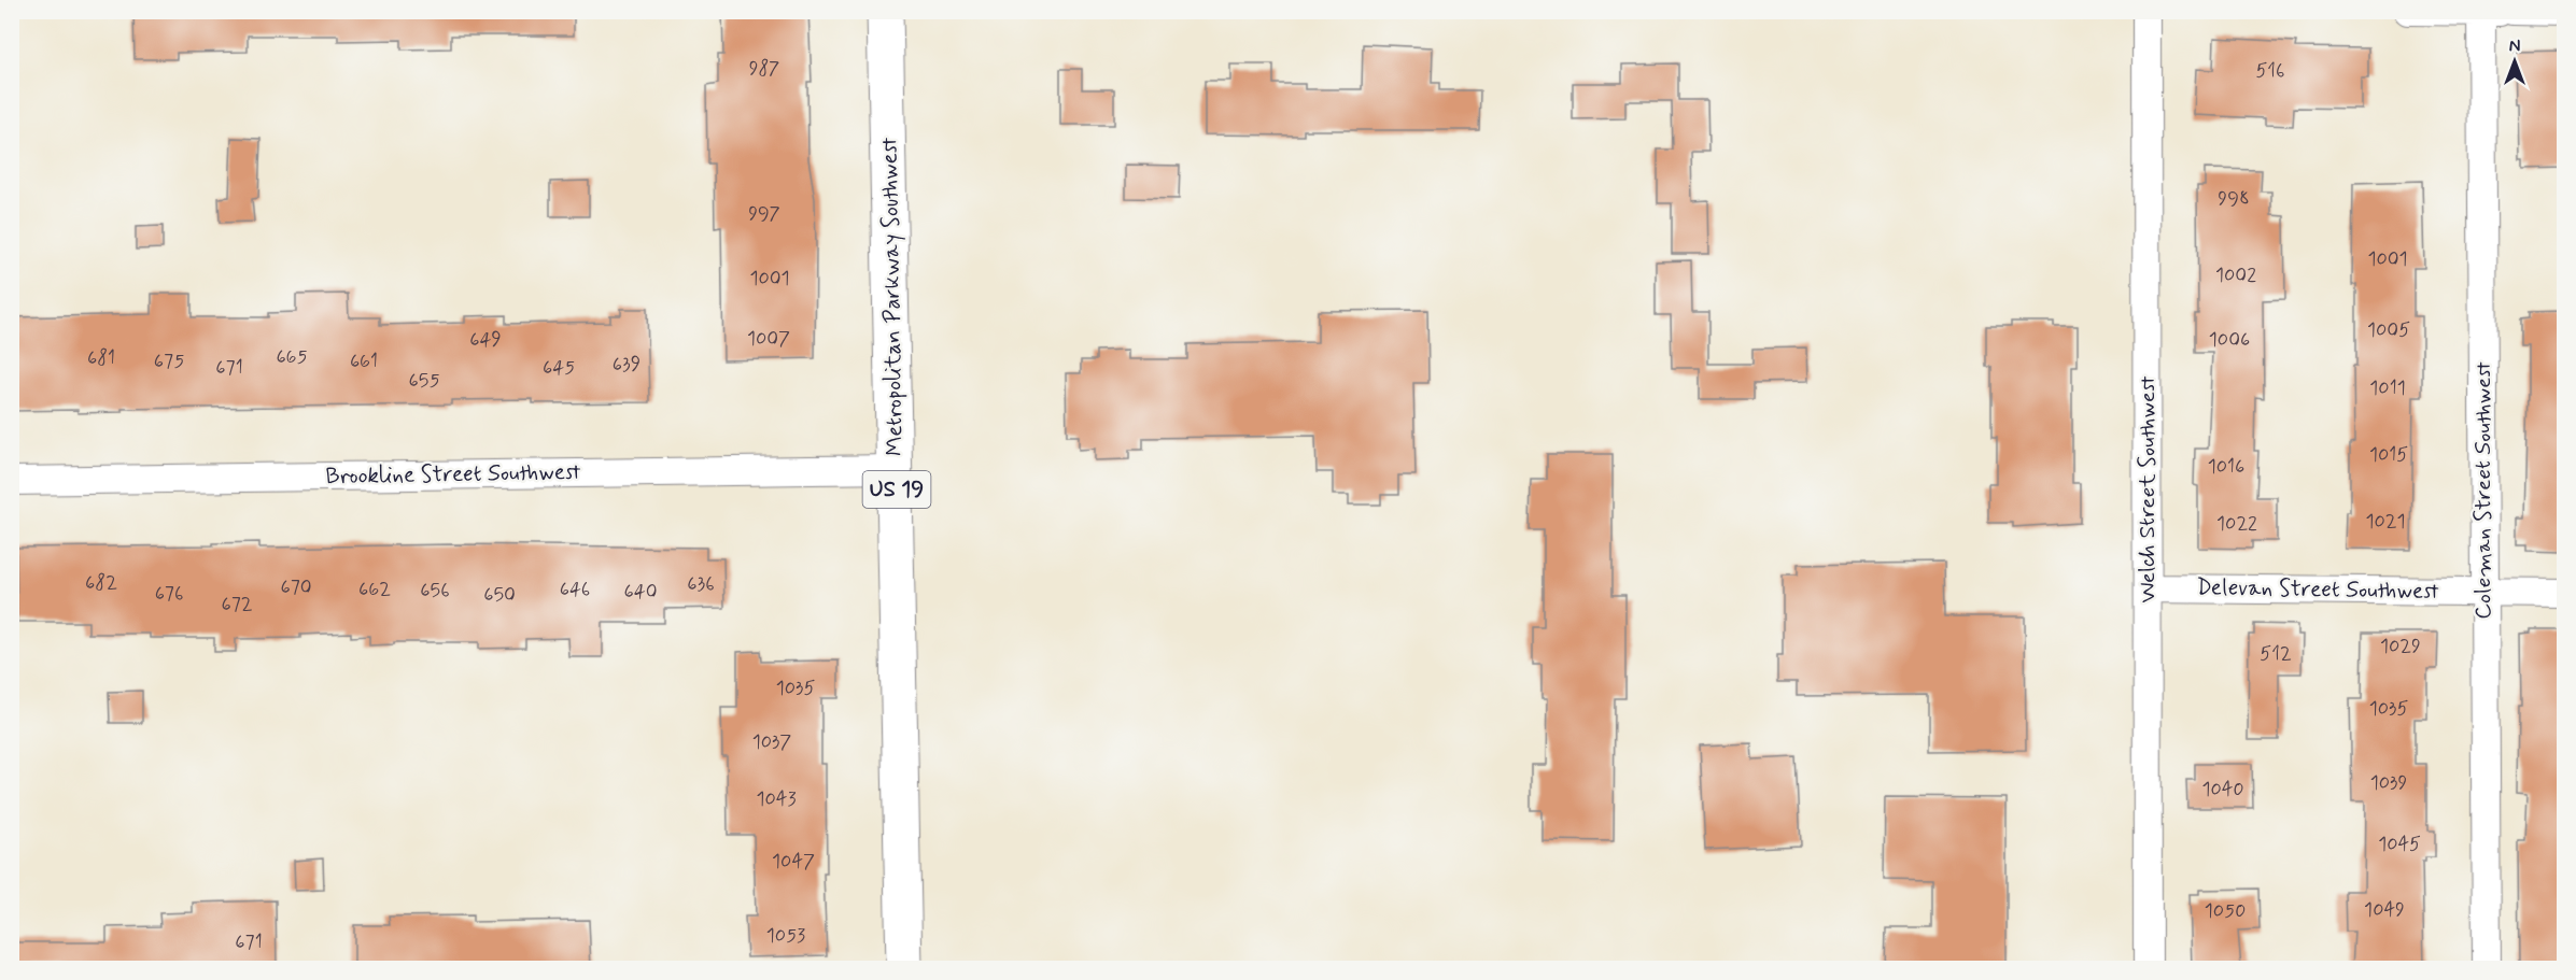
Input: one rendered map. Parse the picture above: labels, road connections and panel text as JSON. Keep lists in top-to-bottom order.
{
  "streets": {
    "main road": ["Metropolitan Parkway Southwest", "US 19"],
    "street": [
      "Brookline Street Southwest",
      "Welch Street Southwest",
      "Coleman Street Southwest",
      "Delevan Street Southwest"
    ]
  },
  "crossings": [
    ["Metropolitan Parkway Southwest", "Brookline Street Southwest"],
    ["Welch Street Southwest", "Delevan Street Southwest"],
    ["Coleman Street Southwest", "Delevan Street Southwest"]
  ],
  "house_numbers": [
    "987",
    "516",
    "998",
    "997",
    "1001",
    "1002",
    "1001",
    "1005",
    "1007",
    "649",
    "1006",
    "665",
    "681",
    "675",
    "661",
    "639",
    "671",
    "645",
    "655",
    "1011",
    "1015",
    "1016",
    "1021",
    "1022",
    "682",
    "636",
    "670",
    "662",
    "646",
    "656",
    "640",
    "676",
    "650",
    "672",
    "1029",
    "512",
    "1035",
    "1035",
    "1037",
    "1039",
    "1040",
    "1043",
    "1045",
    "1047",
    "1049",
    "1050",
    "1053",
    "671"
  ],
  "north": "top"
}
